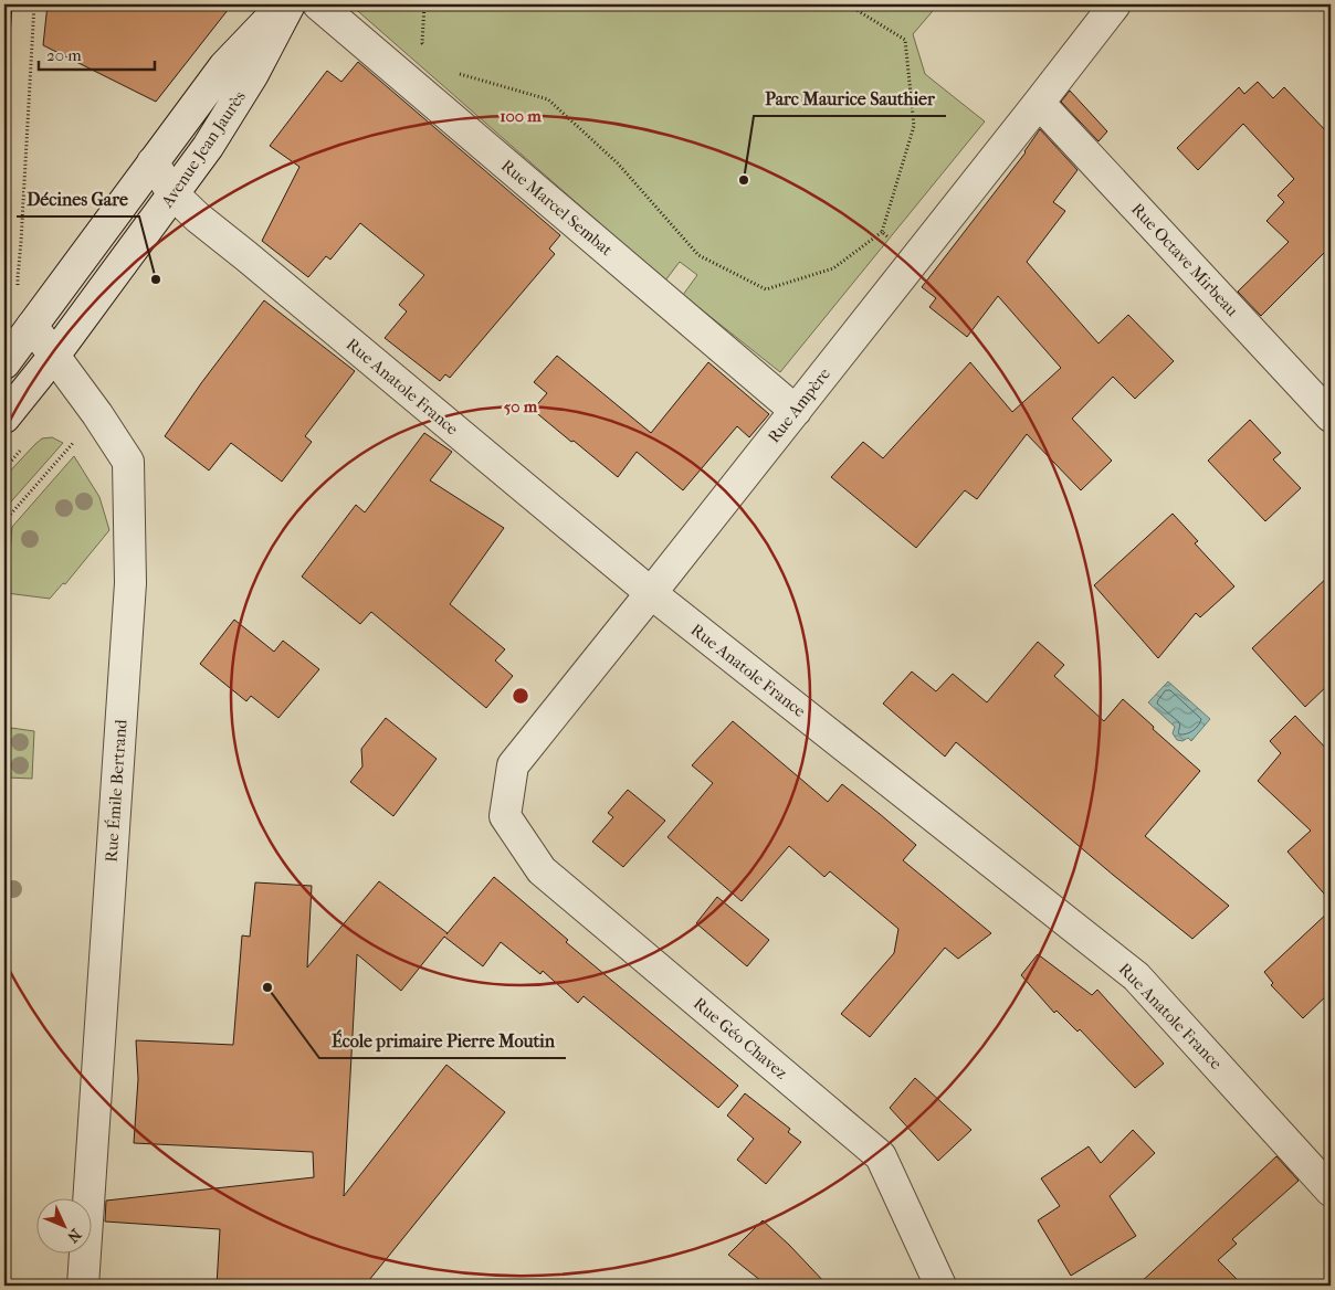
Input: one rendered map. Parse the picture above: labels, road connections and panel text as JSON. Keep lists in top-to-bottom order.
{
  "streets": {
    "street": [
      "Avenue Jean Jaurès",
      "Rue Marcel Sembat",
      "Rue Octave Mirbeau",
      "Rue Anatole France",
      "Rue Ampère",
      "Rue Émile Bertrand",
      "Rue Géo Chavez"
    ]
  },
  "crossings": [
    ["Avenue Jean Jaurès", "Rue Anatole France"],
    ["Avenue Jean Jaurès", "Rue Émile Bertrand"],
    ["Rue Marcel Sembat", "Rue Ampère"],
    ["Rue Octave Mirbeau", "Rue Ampère"],
    ["Rue Anatole France", "Rue Ampère"],
    ["Rue Ampère", "Rue Géo Chavez"]
  ],
  "places": ["Parc Maurice Sauthier", "Décines Gare", "École primaire Pierre Moutin"],
  "scale_bar": "20 m",
  "north": "bottom right",
  "rings": ["100 m", "50 m"]
}
